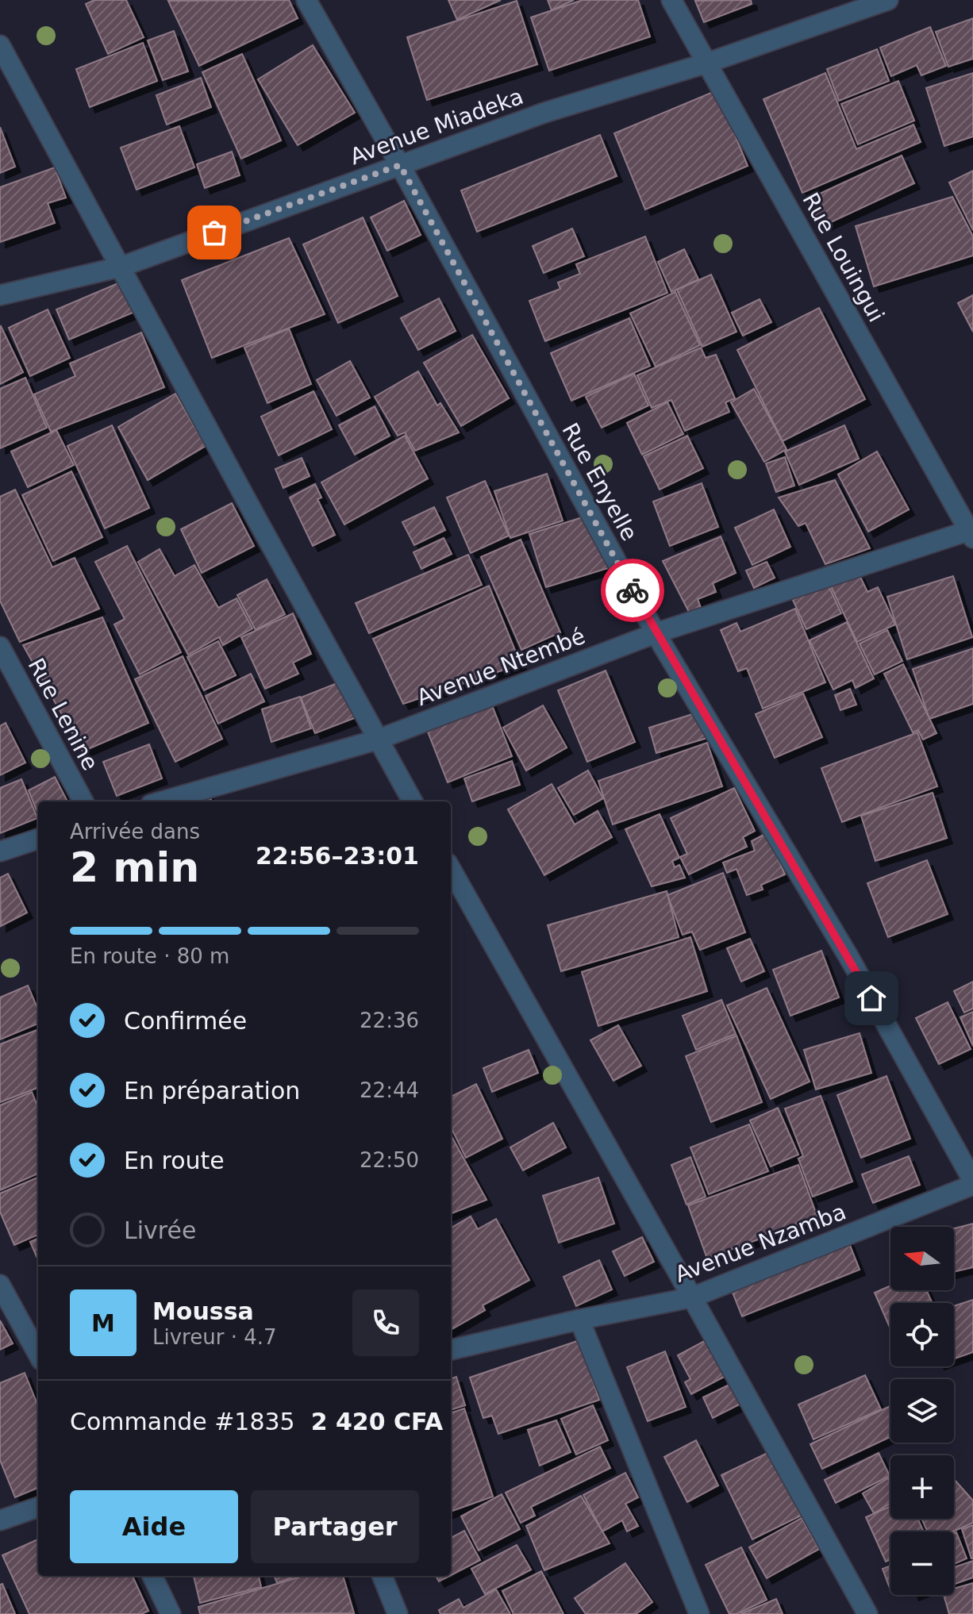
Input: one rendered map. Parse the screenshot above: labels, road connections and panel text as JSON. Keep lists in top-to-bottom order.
{
  "streets": {
    "street": [
      "Avenue Miadeka",
      "Rue Louingui",
      "Rue Enyelle",
      "Avenue Ntembé",
      "Rue Lenine",
      "Avenue Nzamba"
    ]
  },
  "crossings": [
    ["Avenue Miadeka", "Rue Louingui"],
    ["Avenue Miadeka", "Rue Enyelle"],
    ["Rue Louingui", "Avenue Ntembé"],
    ["Rue Enyelle", "Avenue Ntembé"],
    ["Rue Enyelle", "Avenue Nzamba"]
  ],
  "north": "left",
  "page": {
    "heading": ["2 min", "Arrivée dans", "22:56–23:01"],
    "panel": [
      "Moussa",
      "Livreur · 4.7",
      "Commande #1835",
      "2 420 CFA"
    ],
    "bar": "En route · 80 m",
    "list": [
      ["Confirmée", "22:36"],
      ["En préparation", "22:44"],
      ["En route", "22:50"],
      "Livrée"
    ],
    "map_buttons": ["+", "−"],
    "round": "M",
    "buttons": ["Aide", "Partager"]
  }
}
